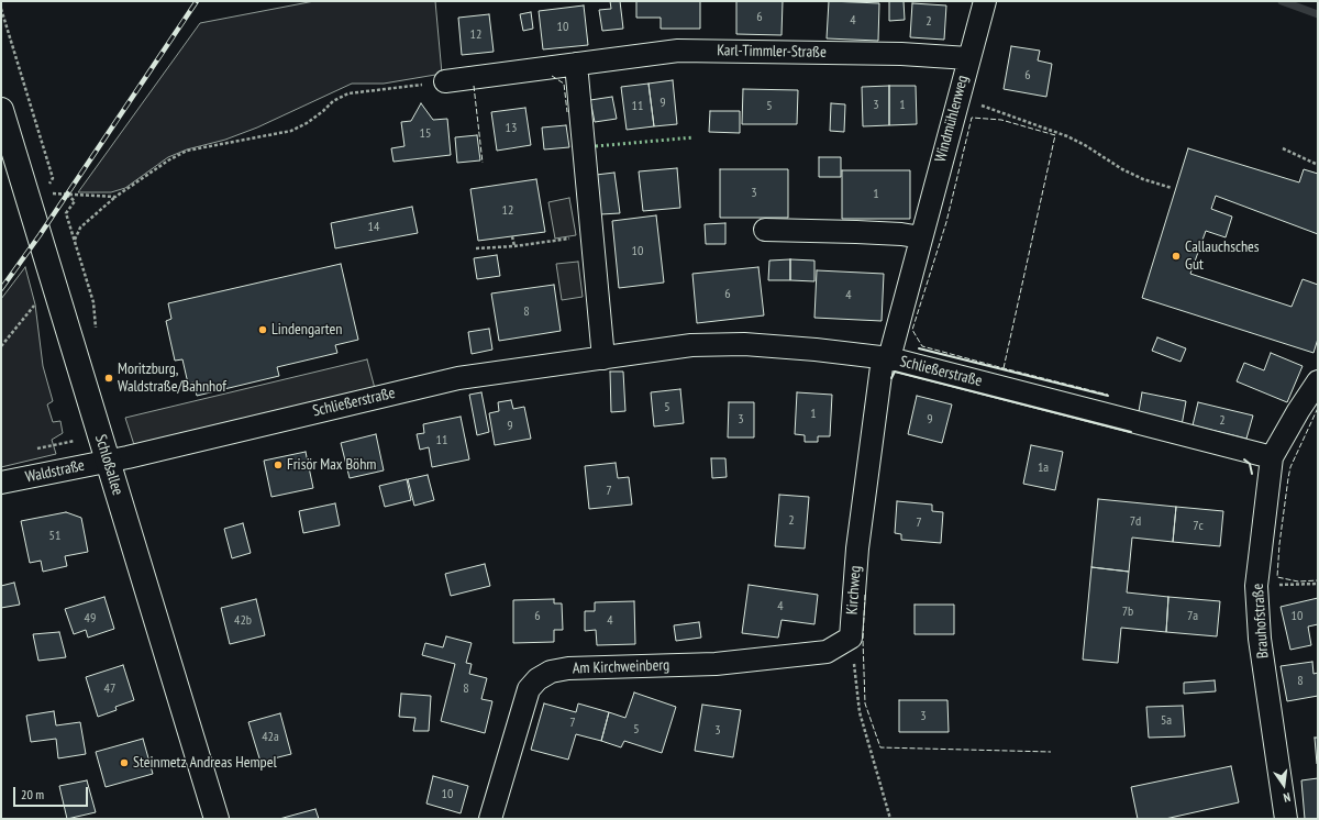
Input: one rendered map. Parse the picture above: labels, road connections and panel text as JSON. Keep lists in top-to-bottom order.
{
  "streets": {
    "main road": ["Schloßallee"],
    "street": [
      "Karl-Timmler-Straße",
      "Windmühlenweg",
      "Schließerstraße",
      "Waldstraße",
      "Kirchweg",
      "Brauhofstraße",
      "Am Kirchweinberg"
    ]
  },
  "crossings": [
    ["Karl-Timmler-Straße", "Windmühlenweg"],
    ["Windmühlenweg", "Schließerstraße"],
    ["Windmühlenweg", "Kirchweg"],
    ["Schließerstraße", "Schloßallee"],
    ["Schließerstraße", "Waldstraße"],
    ["Schließerstraße", "Kirchweg"],
    ["Schließerstraße", "Brauhofstraße"],
    ["Schloßallee", "Waldstraße"],
    ["Kirchweg", "Am Kirchweinberg"]
  ],
  "places": [
    "Callauchsches Gut",
    "Lindengarten",
    "Moritzburg, Waldstraße/Bahnhof",
    "Frisör Max Böhm",
    "Steinmetz Andreas Hempel"
  ],
  "house_numbers": [
    "6",
    "4",
    "2",
    "10",
    "12",
    "6",
    "9",
    "3",
    "1",
    "11",
    "5",
    "13",
    "15",
    "3",
    "1",
    "12",
    "14",
    "10",
    "6",
    "4",
    "8",
    "5",
    "1",
    "3",
    "9",
    "2",
    "9",
    "11",
    "1a",
    "7",
    "2",
    "7d",
    "7",
    "7c",
    "51",
    "4",
    "7b",
    "6",
    "7a",
    "10",
    "49",
    "42b",
    "4",
    "8",
    "47",
    "8",
    "3",
    "5a",
    "7",
    "5",
    "3",
    "42a",
    "10"
  ],
  "scale_bar": "20 m",
  "north": "bottom"
}
